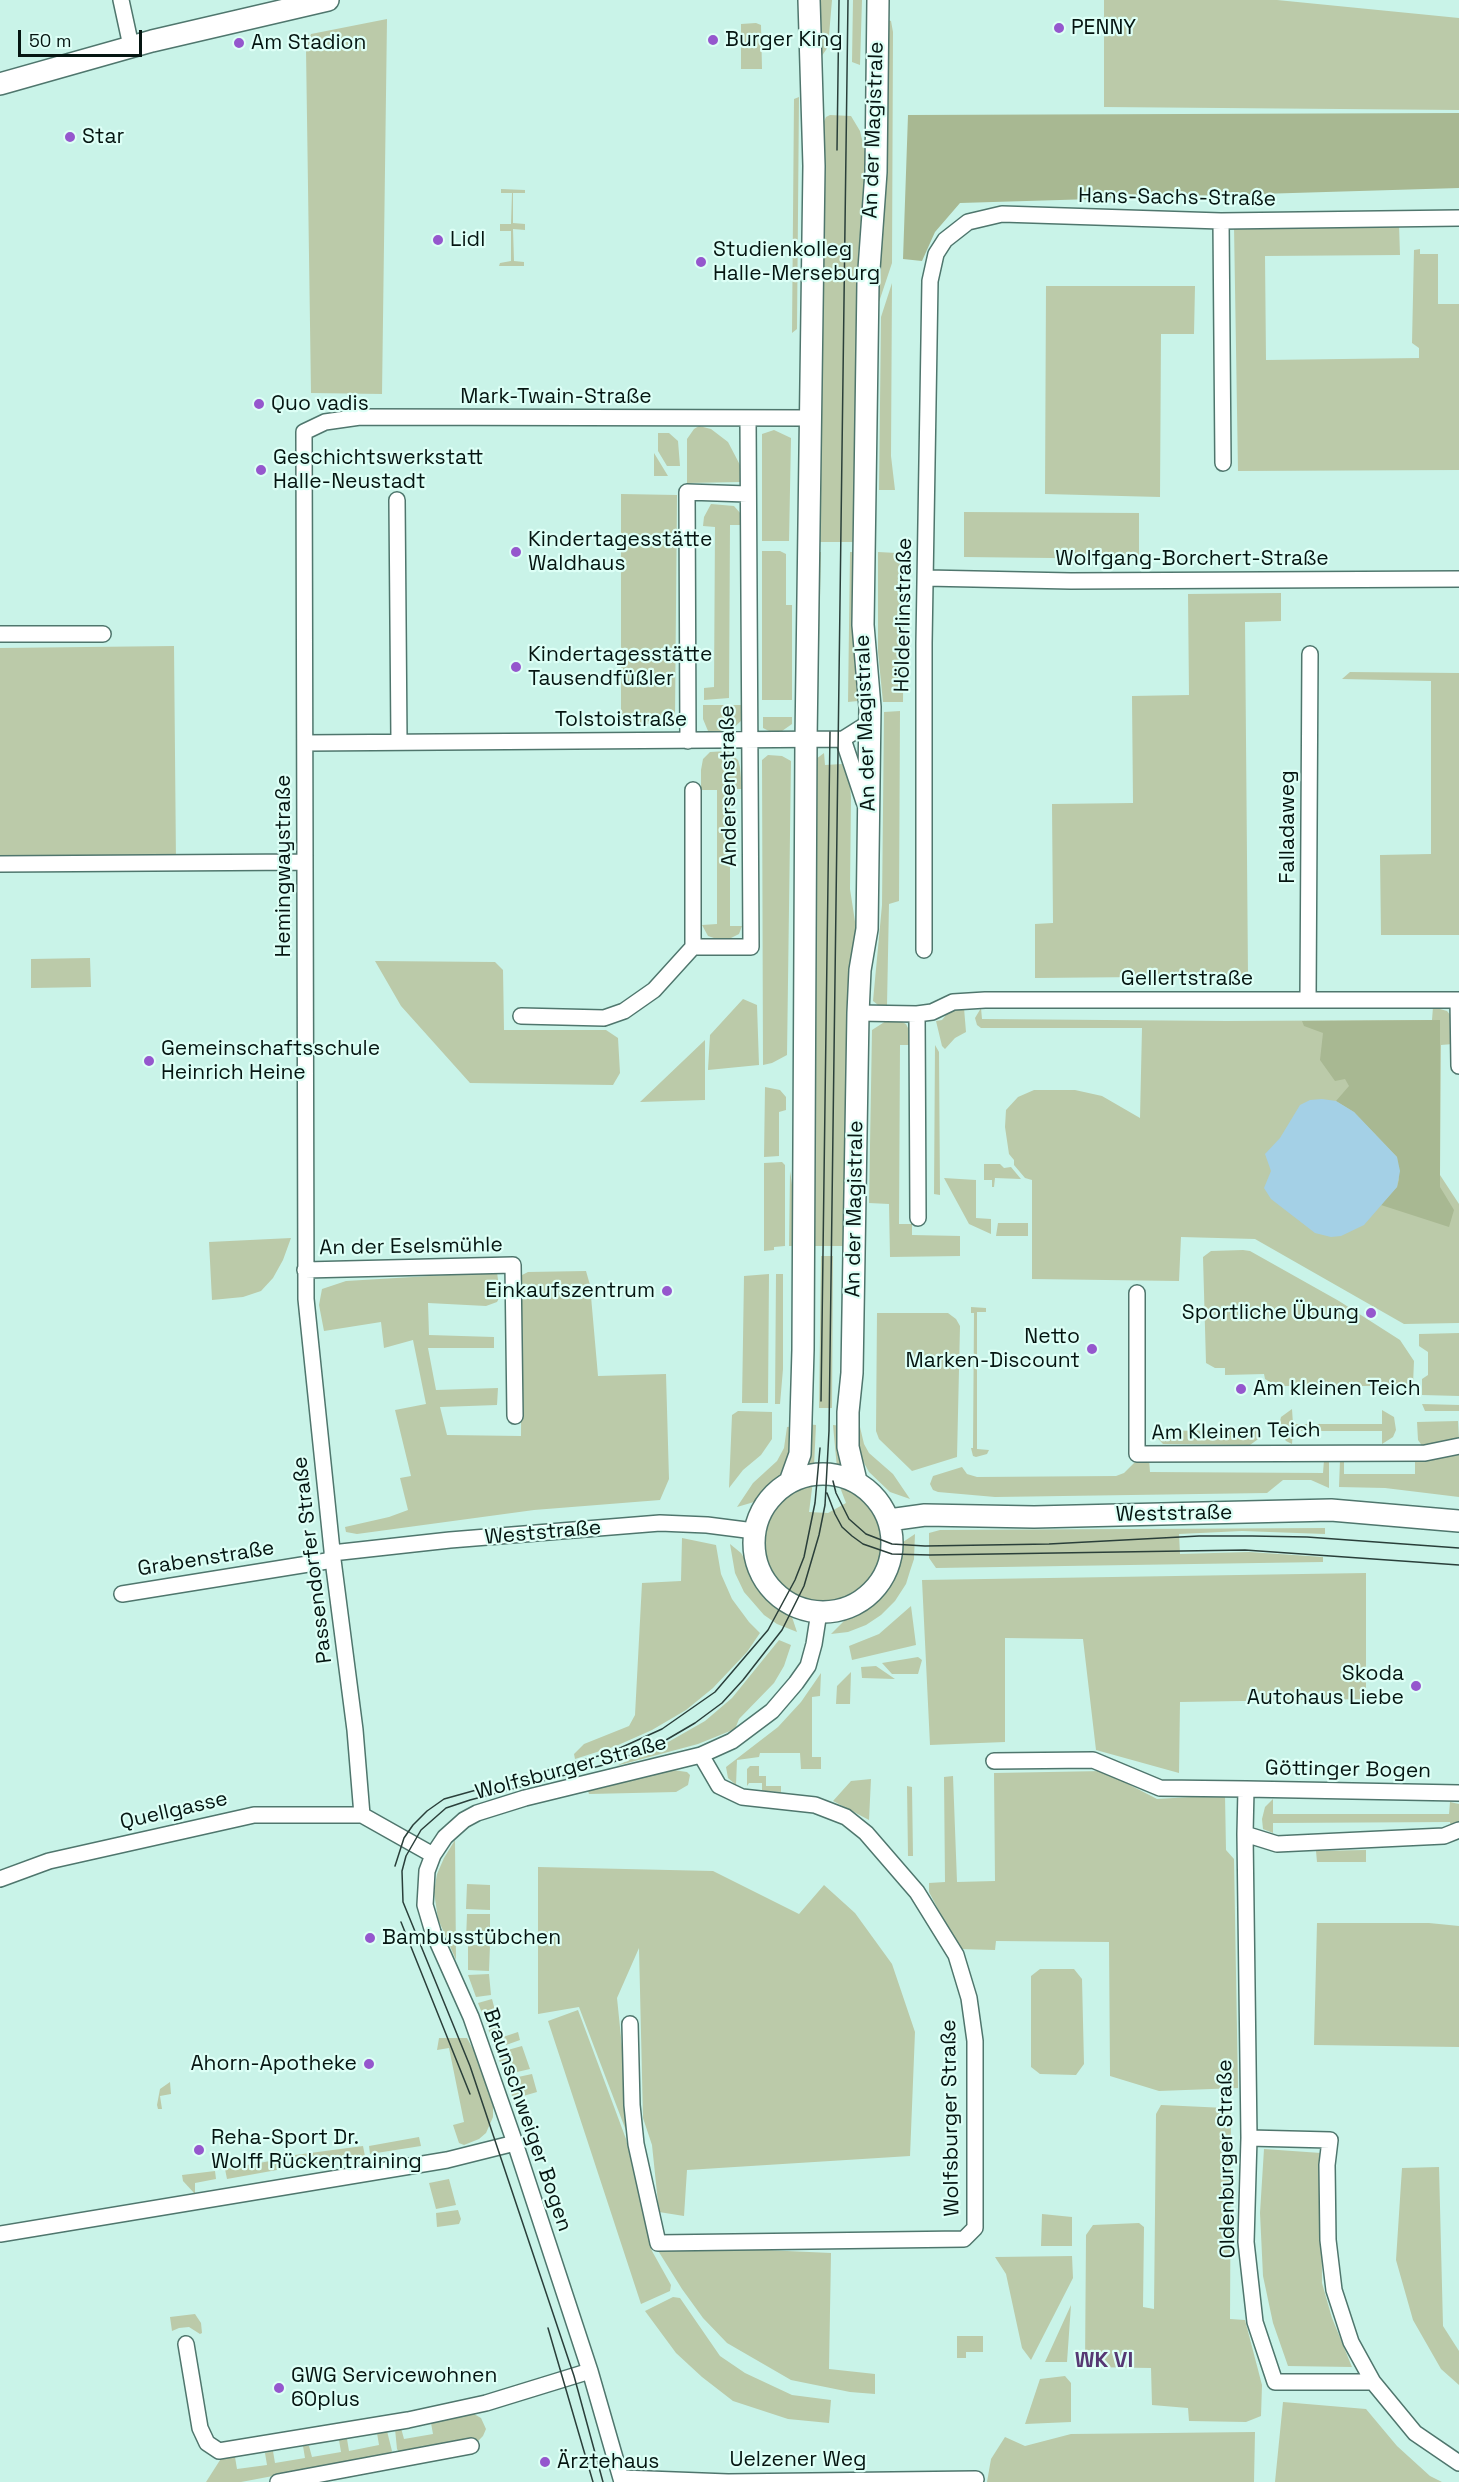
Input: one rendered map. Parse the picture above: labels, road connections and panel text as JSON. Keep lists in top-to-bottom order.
{
  "streets": {
    "main road": ["An der Magistrale", "Weststraße"],
    "street": [
      "Hans-Sachs-Straße",
      "Mark-Twain-Straße",
      "Wolfgang-Borchert-Straße",
      "Hölderlinstraße",
      "Tolstoistraße",
      "Andersenstraße",
      "Falladaweg",
      "Hemingwaystraße",
      "Gellertstraße",
      "An der Eselsmühle",
      "Am Kleinen Teich",
      "Grabenstraße",
      "Passendorfer Straße",
      "Wolfsburger Straße",
      "Göttinger Bogen",
      "Quellgasse",
      "Braunschweiger Bogen",
      "Oldenburger Straße",
      "Uelzener Weg"
    ]
  },
  "crossings": [
    ["An der Magistrale", "Gellertstraße"],
    ["An der Magistrale", "Weststraße"],
    ["An der Magistrale", "Wolfsburger Straße"],
    ["Hans-Sachs-Straße", "Hölderlinstraße"],
    ["Mark-Twain-Straße", "Andersenstraße"],
    ["Mark-Twain-Straße", "Hemingwaystraße"],
    ["Wolfgang-Borchert-Straße", "Hölderlinstraße"],
    ["Tolstoistraße", "Andersenstraße"],
    ["Tolstoistraße", "Hemingwaystraße"],
    ["Falladaweg", "Gellertstraße"],
    ["Hemingwaystraße", "An der Eselsmühle"],
    ["Hemingwaystraße", "Passendorfer Straße"],
    ["Weststraße", "Grabenstraße"],
    ["Weststraße", "Passendorfer Straße"],
    ["Weststraße", "Wolfsburger Straße"],
    ["Grabenstraße", "Passendorfer Straße"],
    ["Passendorfer Straße", "Quellgasse"],
    ["Wolfsburger Straße", "Braunschweiger Bogen"],
    ["Göttinger Bogen", "Oldenburger Straße"],
    ["Braunschweiger Bogen", "Uelzener Weg"]
  ],
  "districts": ["WK VI"],
  "places": [
    "PENNY",
    "Burger King",
    "Am Stadion",
    "Star",
    "Lidl",
    "Studienkolleg Halle-Merseburg",
    "Quo vadis",
    "Geschichtswerkstatt Halle-Neustadt",
    "Kindertagesstätte Waldhaus",
    "Kindertagesstätte Tausendfüßler",
    "Gemeinschaftsschule Heinrich Heine",
    "Einkaufszentrum",
    "Sportliche Übung",
    "Netto Marken-Discount",
    "Am kleinen Teich",
    "Skoda Autohaus Liebe",
    "Bambusstübchen",
    "Ahorn-Apotheke",
    "Reha-Sport Dr. Wolff Rückentraining",
    "GWG Servicewohnen 60plus",
    "Ärztehaus"
  ],
  "scale_bar": "50 m"
}
